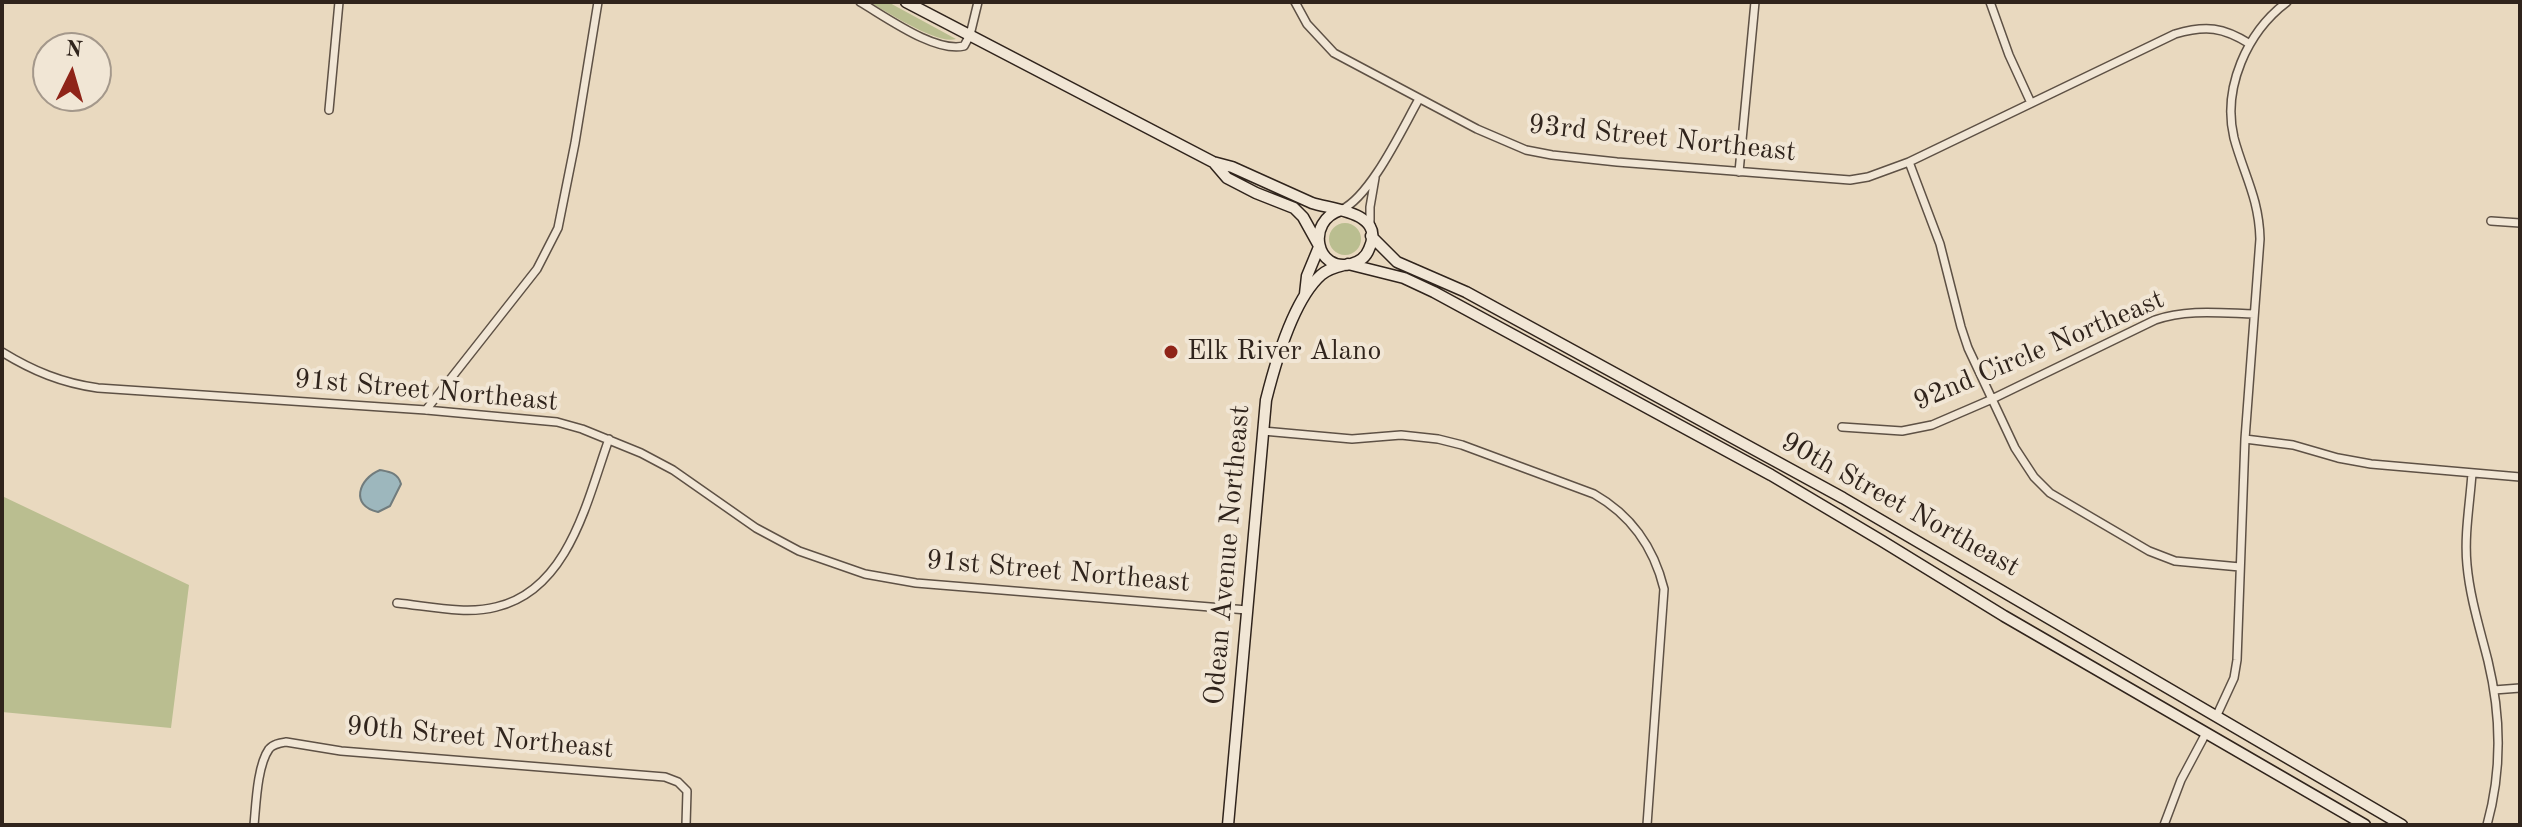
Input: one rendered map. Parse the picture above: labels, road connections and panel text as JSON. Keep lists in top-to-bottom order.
{
  "streets": {
    "main road": ["90th Street Northeast", "Odean Avenue Northeast"],
    "street": ["93rd Street Northeast", "92nd Circle Northeast", "91st Street Northeast"]
  },
  "crossings": [
    ["91st Street Northeast", "Odean Avenue Northeast"],
    ["90th Street Northeast", "Odean Avenue Northeast"]
  ],
  "places": ["Elk River Alano"],
  "north": "top"
}
